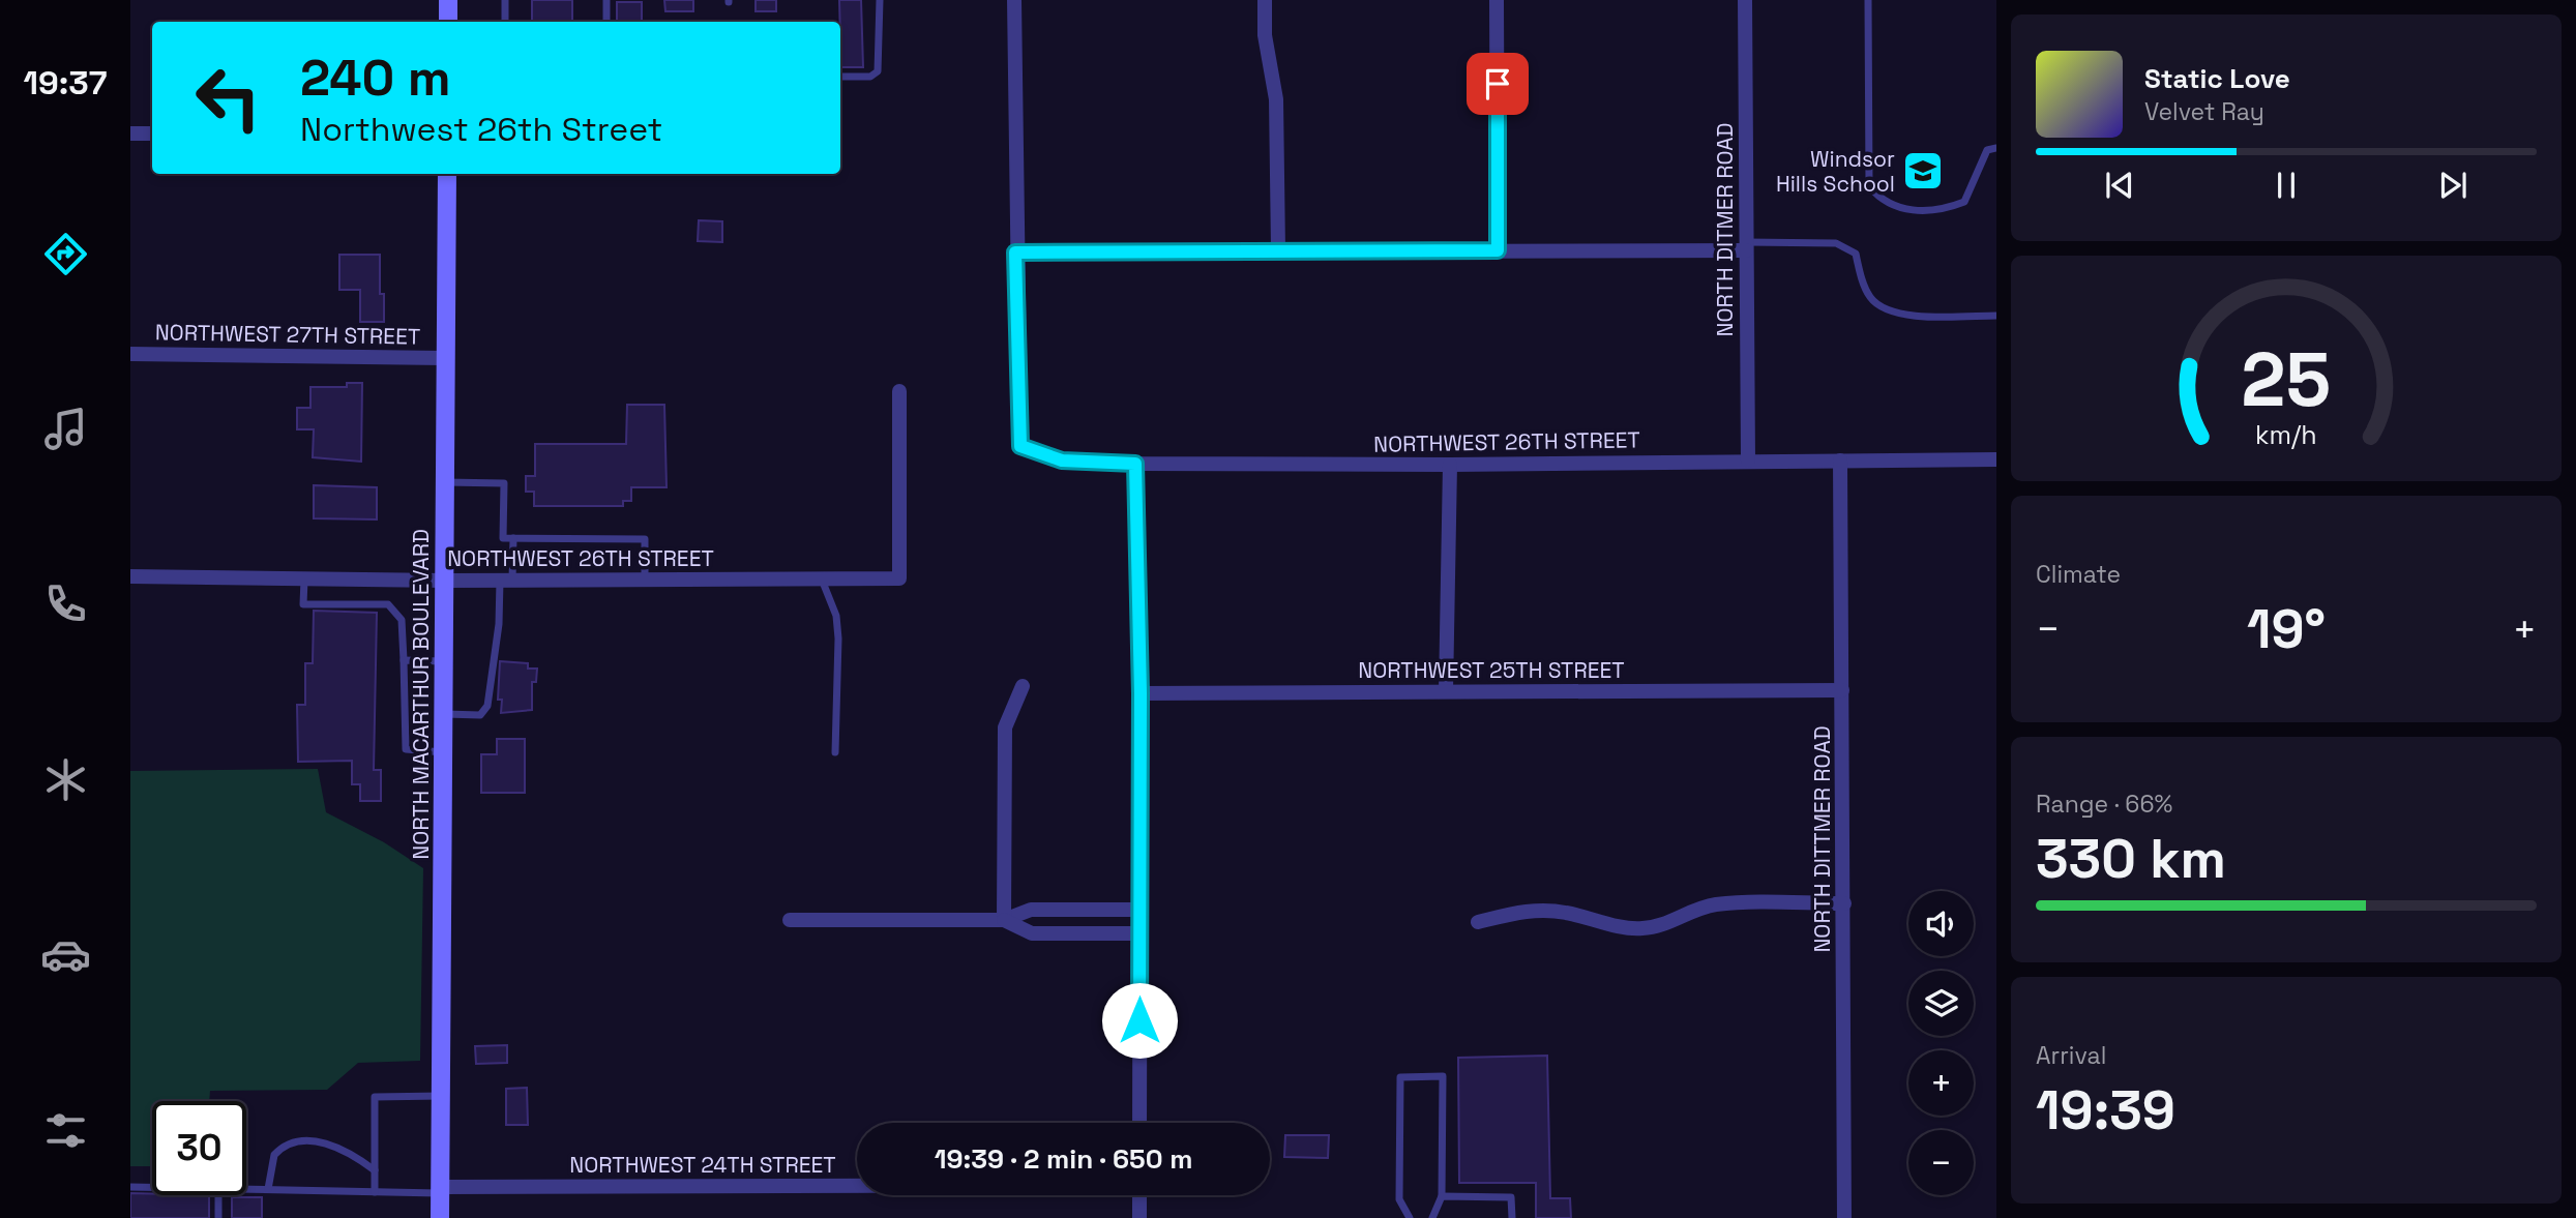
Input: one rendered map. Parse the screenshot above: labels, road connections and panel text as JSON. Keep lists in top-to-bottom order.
{
  "streets": {
    "main road": ["NORTH MACARTHUR BOULEVARD"],
    "street": [
      "NORTH DITMER ROAD",
      "NORTHWEST 27TH STREET",
      "NORTHWEST 26TH STREET",
      "NORTHWEST 25TH STREET",
      "NORTH DITTMER ROAD",
      "NORTHWEST 24TH STREET"
    ]
  },
  "crossings": [
    ["NORTH DITMER ROAD", "NORTHWEST 26TH STREET"],
    ["NORTHWEST 27TH STREET", "NORTH MACARTHUR BOULEVARD"],
    ["NORTHWEST 26TH STREET", "NORTH MACARTHUR BOULEVARD"],
    ["NORTHWEST 26TH STREET", "NORTH DITTMER ROAD"],
    ["NORTHWEST 25TH STREET", "NORTH DITTMER ROAD"],
    ["NORTH MACARTHUR BOULEVARD", "NORTHWEST 24TH STREET"]
  ],
  "places": {
    "school or university": ["Windsor Hills School"]
  },
  "page": {
    "tabs": "19:37",
    "turn": ["240 m", "Northwest 26th Street"],
    "song": ["Static Love", "Velvet Ray"],
    "tile": [
      "Climate",
      ["Range · 66%", "330 km"],
      ["Arrival", "19:39"]
    ],
    "heat": ["−", "19°", "+"],
    "map_buttons": ["+", "−"],
    "limit": "30",
    "trip": "19:39 · 2 min · 650 m",
    "gauge": ["25", "km/h"]
  }
}
